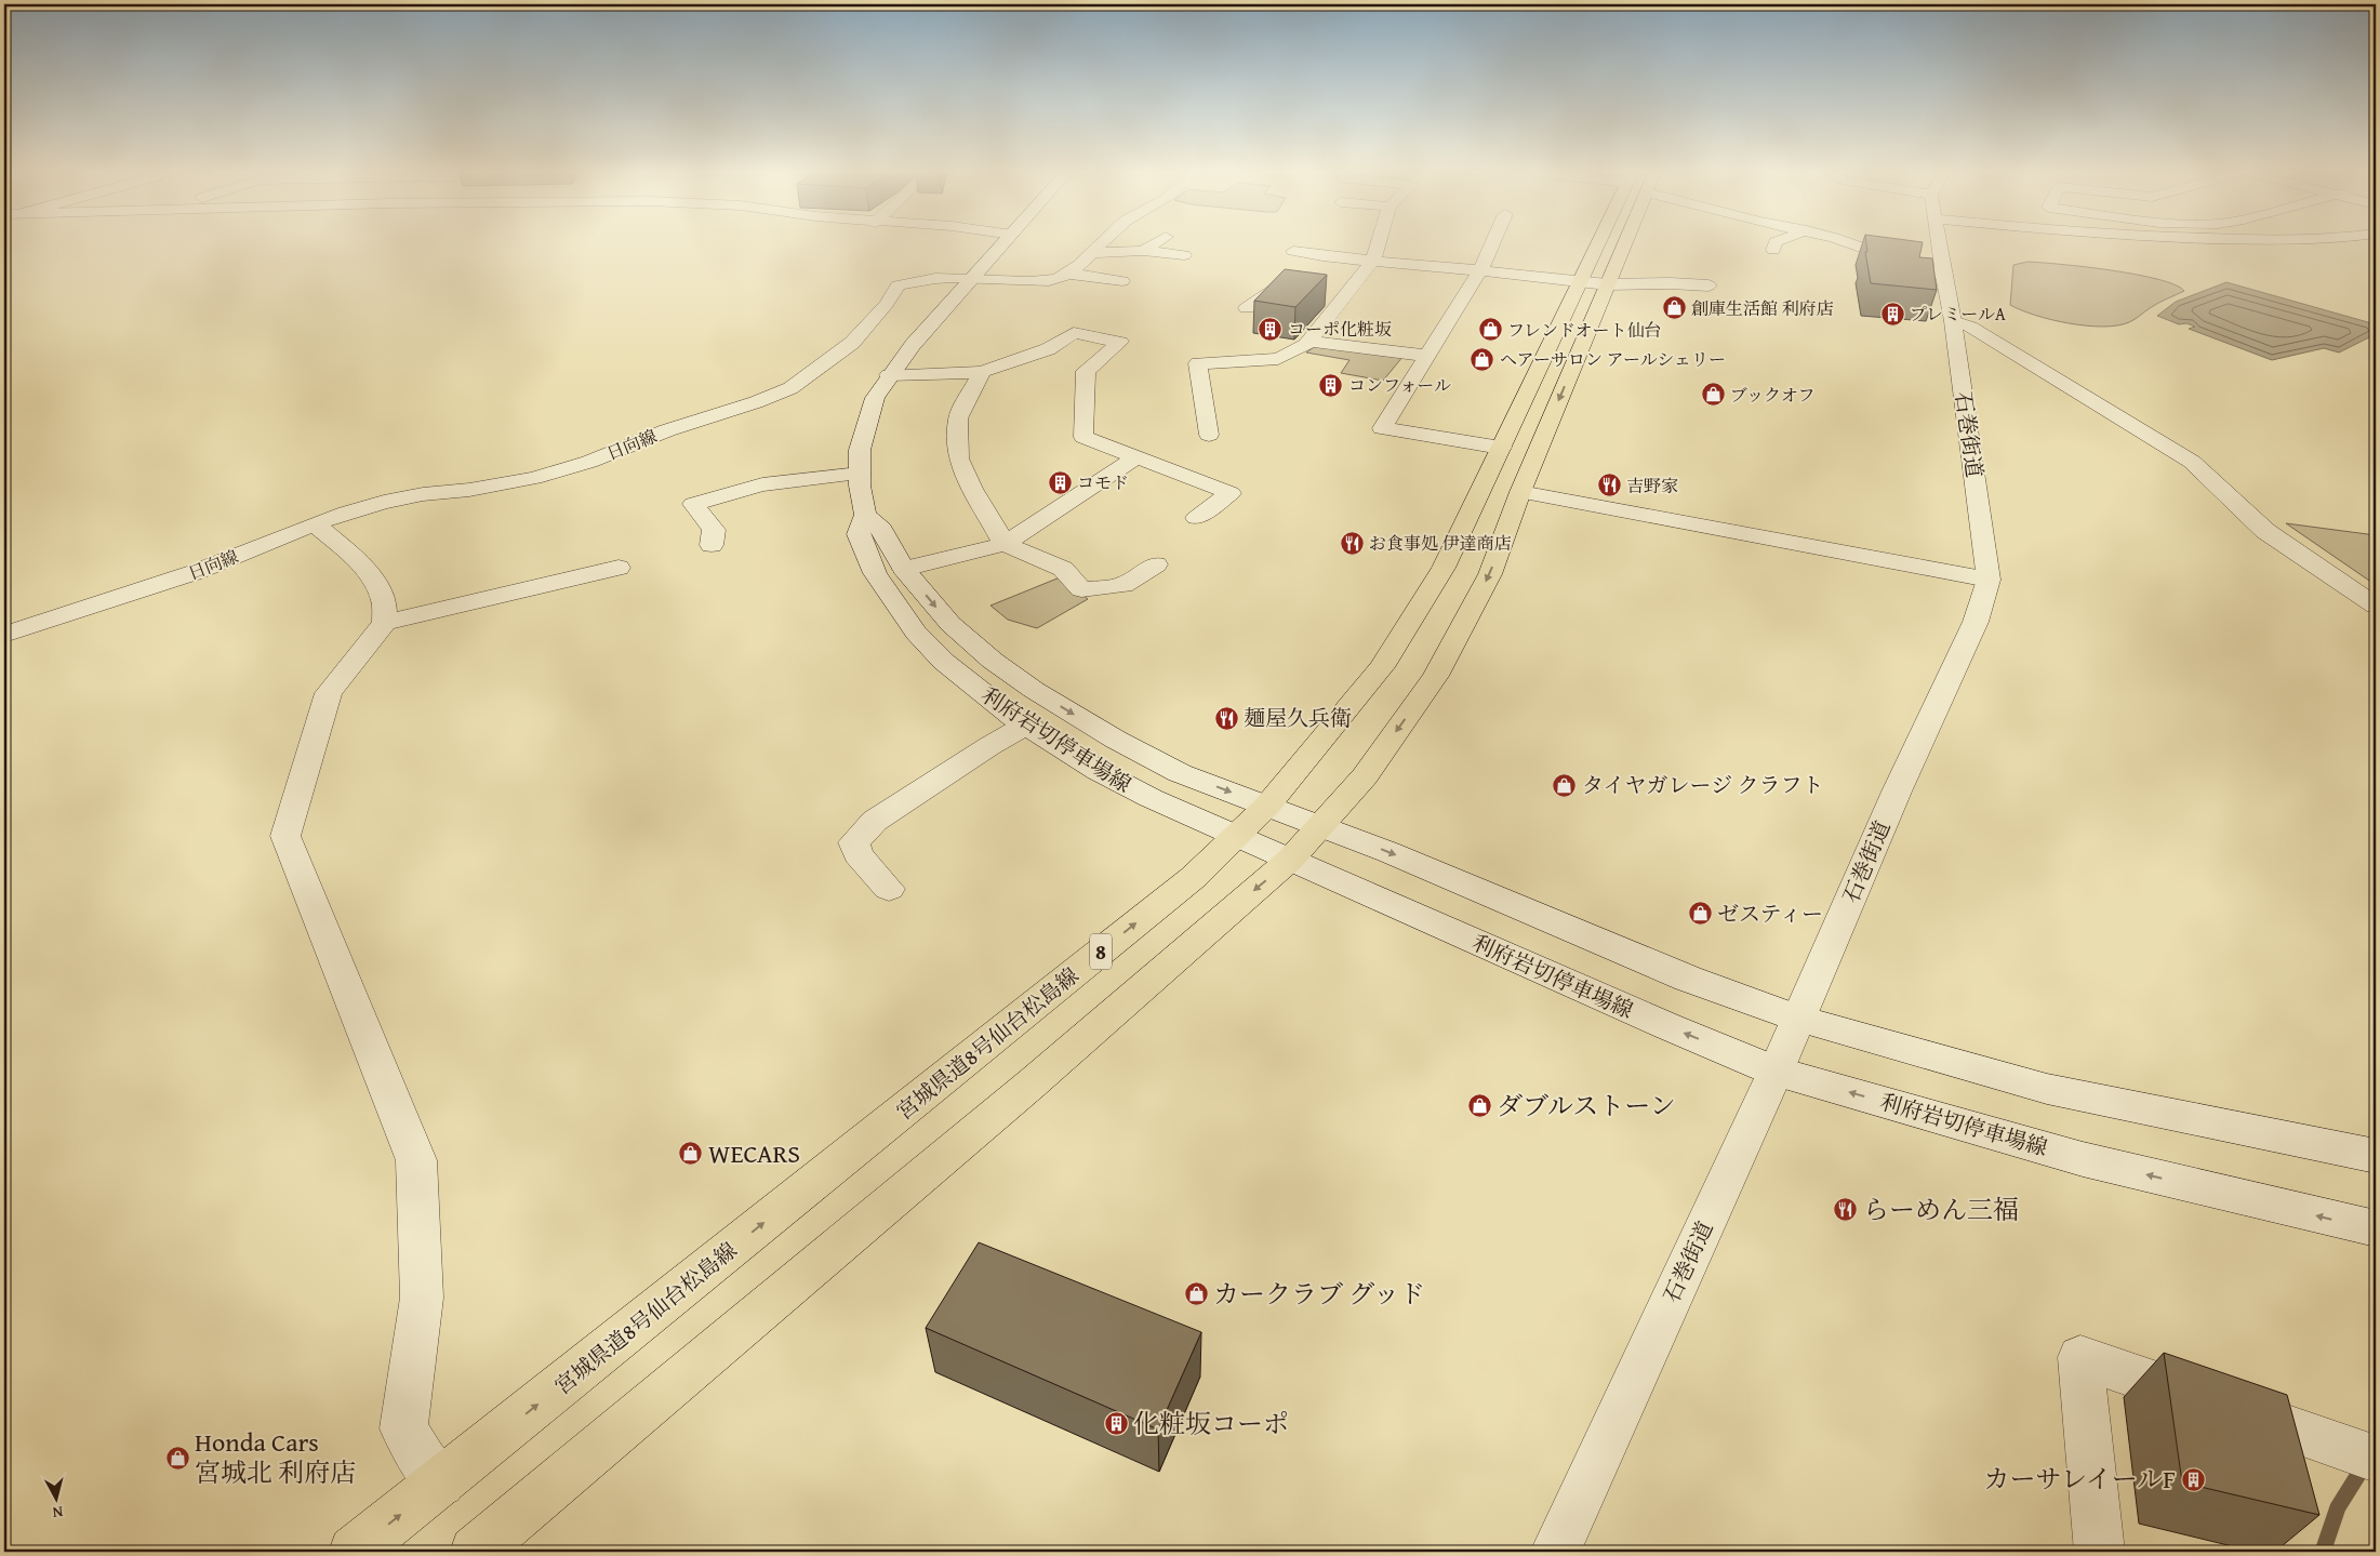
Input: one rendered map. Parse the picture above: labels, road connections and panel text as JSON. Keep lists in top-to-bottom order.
{
  "streets": {
    "main road": ["8", "宮城県道8号仙台松島線"],
    "street": ["石巻街道", "日向線", "利府岩切停車場線"]
  },
  "crossings": [
    ["石巻街道", "利府岩切停車場線"],
    ["日向線", "利府岩切停車場線"],
    ["利府岩切停車場線", "宮城県道8号仙台松島線"]
  ],
  "places": {
    "shop": [
      "創庫生活館 利府店",
      "フレンドオート仙台",
      "ヘアーサロン アールシェリー",
      "ブックオフ",
      "タイヤガレージ クラフト",
      "ゼスティー",
      "ダブルストーン",
      "WECARS",
      "カークラブ グッド",
      "Honda Cars 宮城北 利府店"
    ],
    "building": [
      "プレミールA",
      "コーポ化粧坂",
      "コンフォール",
      "コモド",
      "化粧坂コーポ",
      "カーサレイールF"
    ],
    "restaurant": [
      "吉野家",
      "お食事処 伊達商店",
      "麺屋久兵衛",
      "らーめん三福"
    ]
  },
  "north": "bottom"
}
